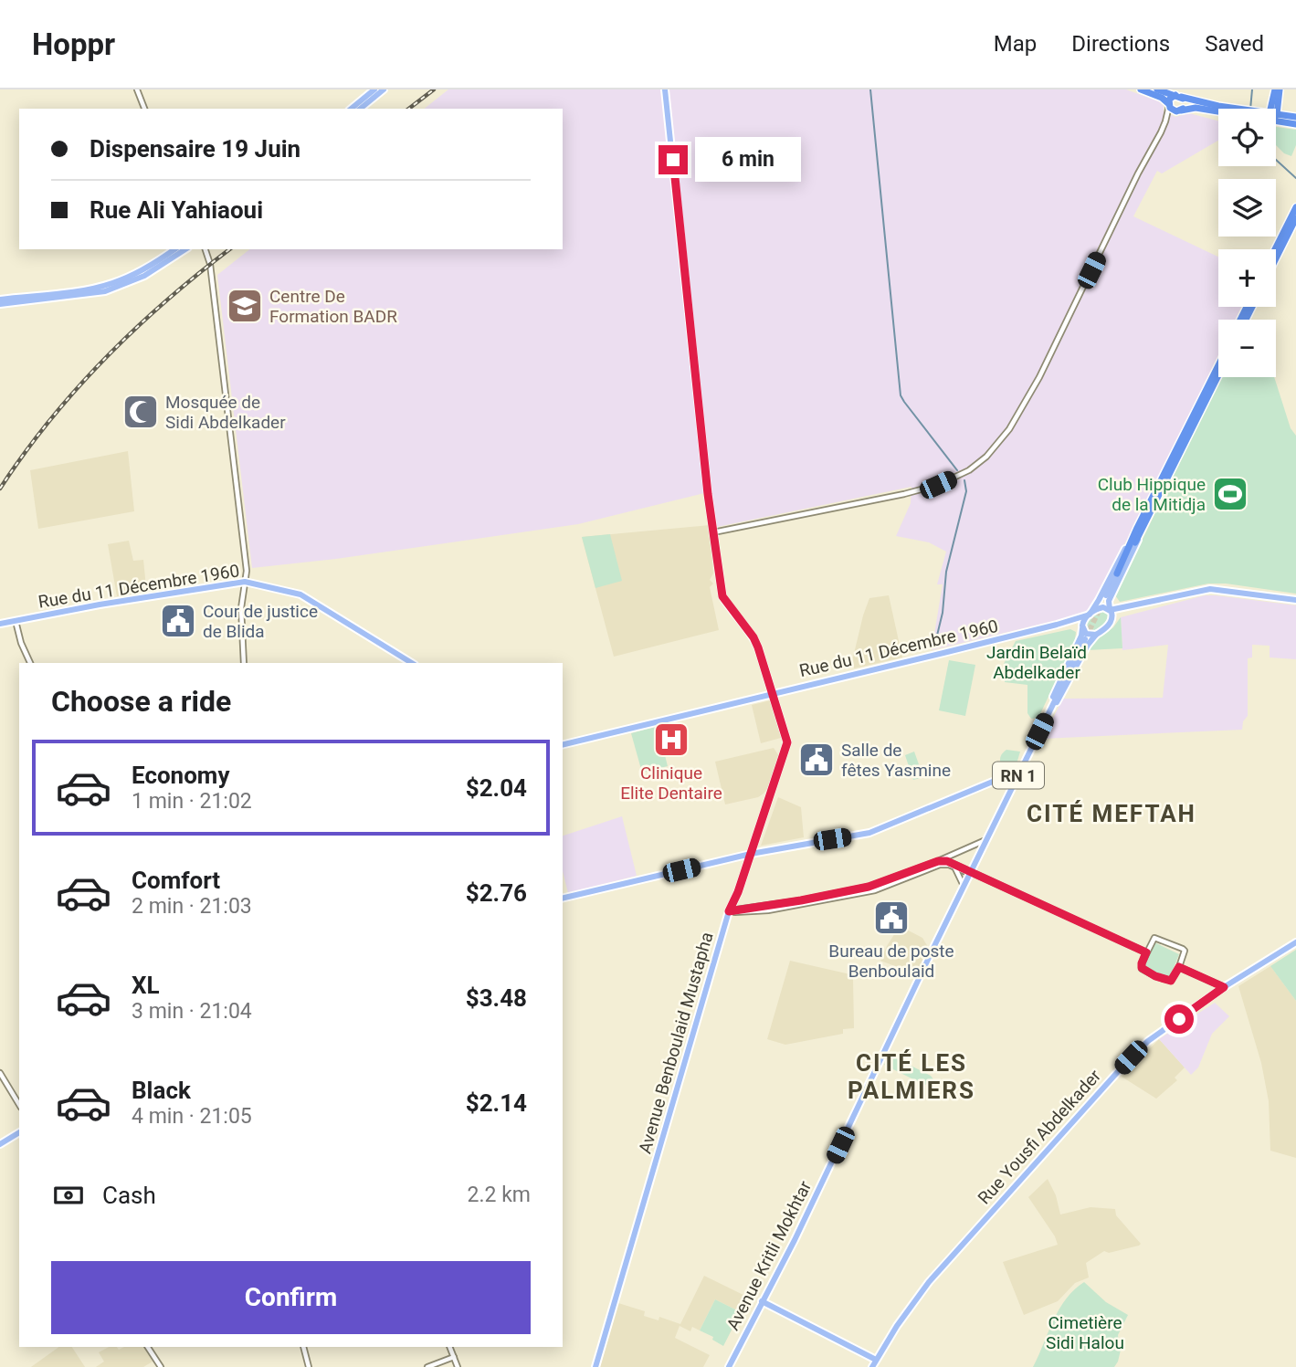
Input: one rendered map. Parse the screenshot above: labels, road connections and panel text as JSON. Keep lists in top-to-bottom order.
{
  "streets": {
    "main road": [
      "Rue du 11 Décembre 1960",
      "RN 1",
      "Avenue Benboulaid Mustapha",
      "Rue Yousfi Abdelkader",
      "Avenue Kritli Mokhtar"
    ]
  },
  "crossings": [
    ["Rue du 11 Décembre 1960", "RN 1"],
    ["Rue du 11 Décembre 1960", "Avenue Benboulaid Mustapha"],
    ["RN 1", "Avenue Kritli Mokhtar"]
  ],
  "districts": ["CITÉ MEFTAH", "CITÉ LES PALMIERS"],
  "parks": ["Jardin Belaïd Abdelkader", "Cimetière Sidi Halou"],
  "places": {
    "school or university": ["Centre De Formation BADR"],
    "mosque": ["Mosquée de Sidi Abdelkader"],
    "sports": ["Club Hippique de la Mitidja"],
    "public building": ["Cour de justice de Blida", "Salle de fêtes Yasmine", "Bureau de poste Benboulaid"],
    "hospital": ["Clinique Elite Dentaire"]
  },
  "page": {
    "header": "Hoppr",
    "nav": ["Map", "Directions", "Saved"],
    "map_buttons": ["+", "−"],
    "banner": ["Dispensaire 19 Juin", "Rue Ali Yahiaoui"],
    "bubble": "6 min",
    "heading": "Choose a ride",
    "list": [
      {
        "name": "Economy",
        "note": "1 min · 21:02",
        "value": "$2.04"
      },
      {
        "name": "Comfort",
        "note": "2 min · 21:03",
        "value": "$2.76"
      },
      {
        "name": "XL",
        "note": "3 min · 21:04",
        "value": "$3.48"
      },
      {
        "name": "Black",
        "note": "4 min · 21:05",
        "value": "$2.14"
      }
    ],
    "pay": ["Cash", "2.2 km"],
    "buttons": "Confirm"
  }
}
